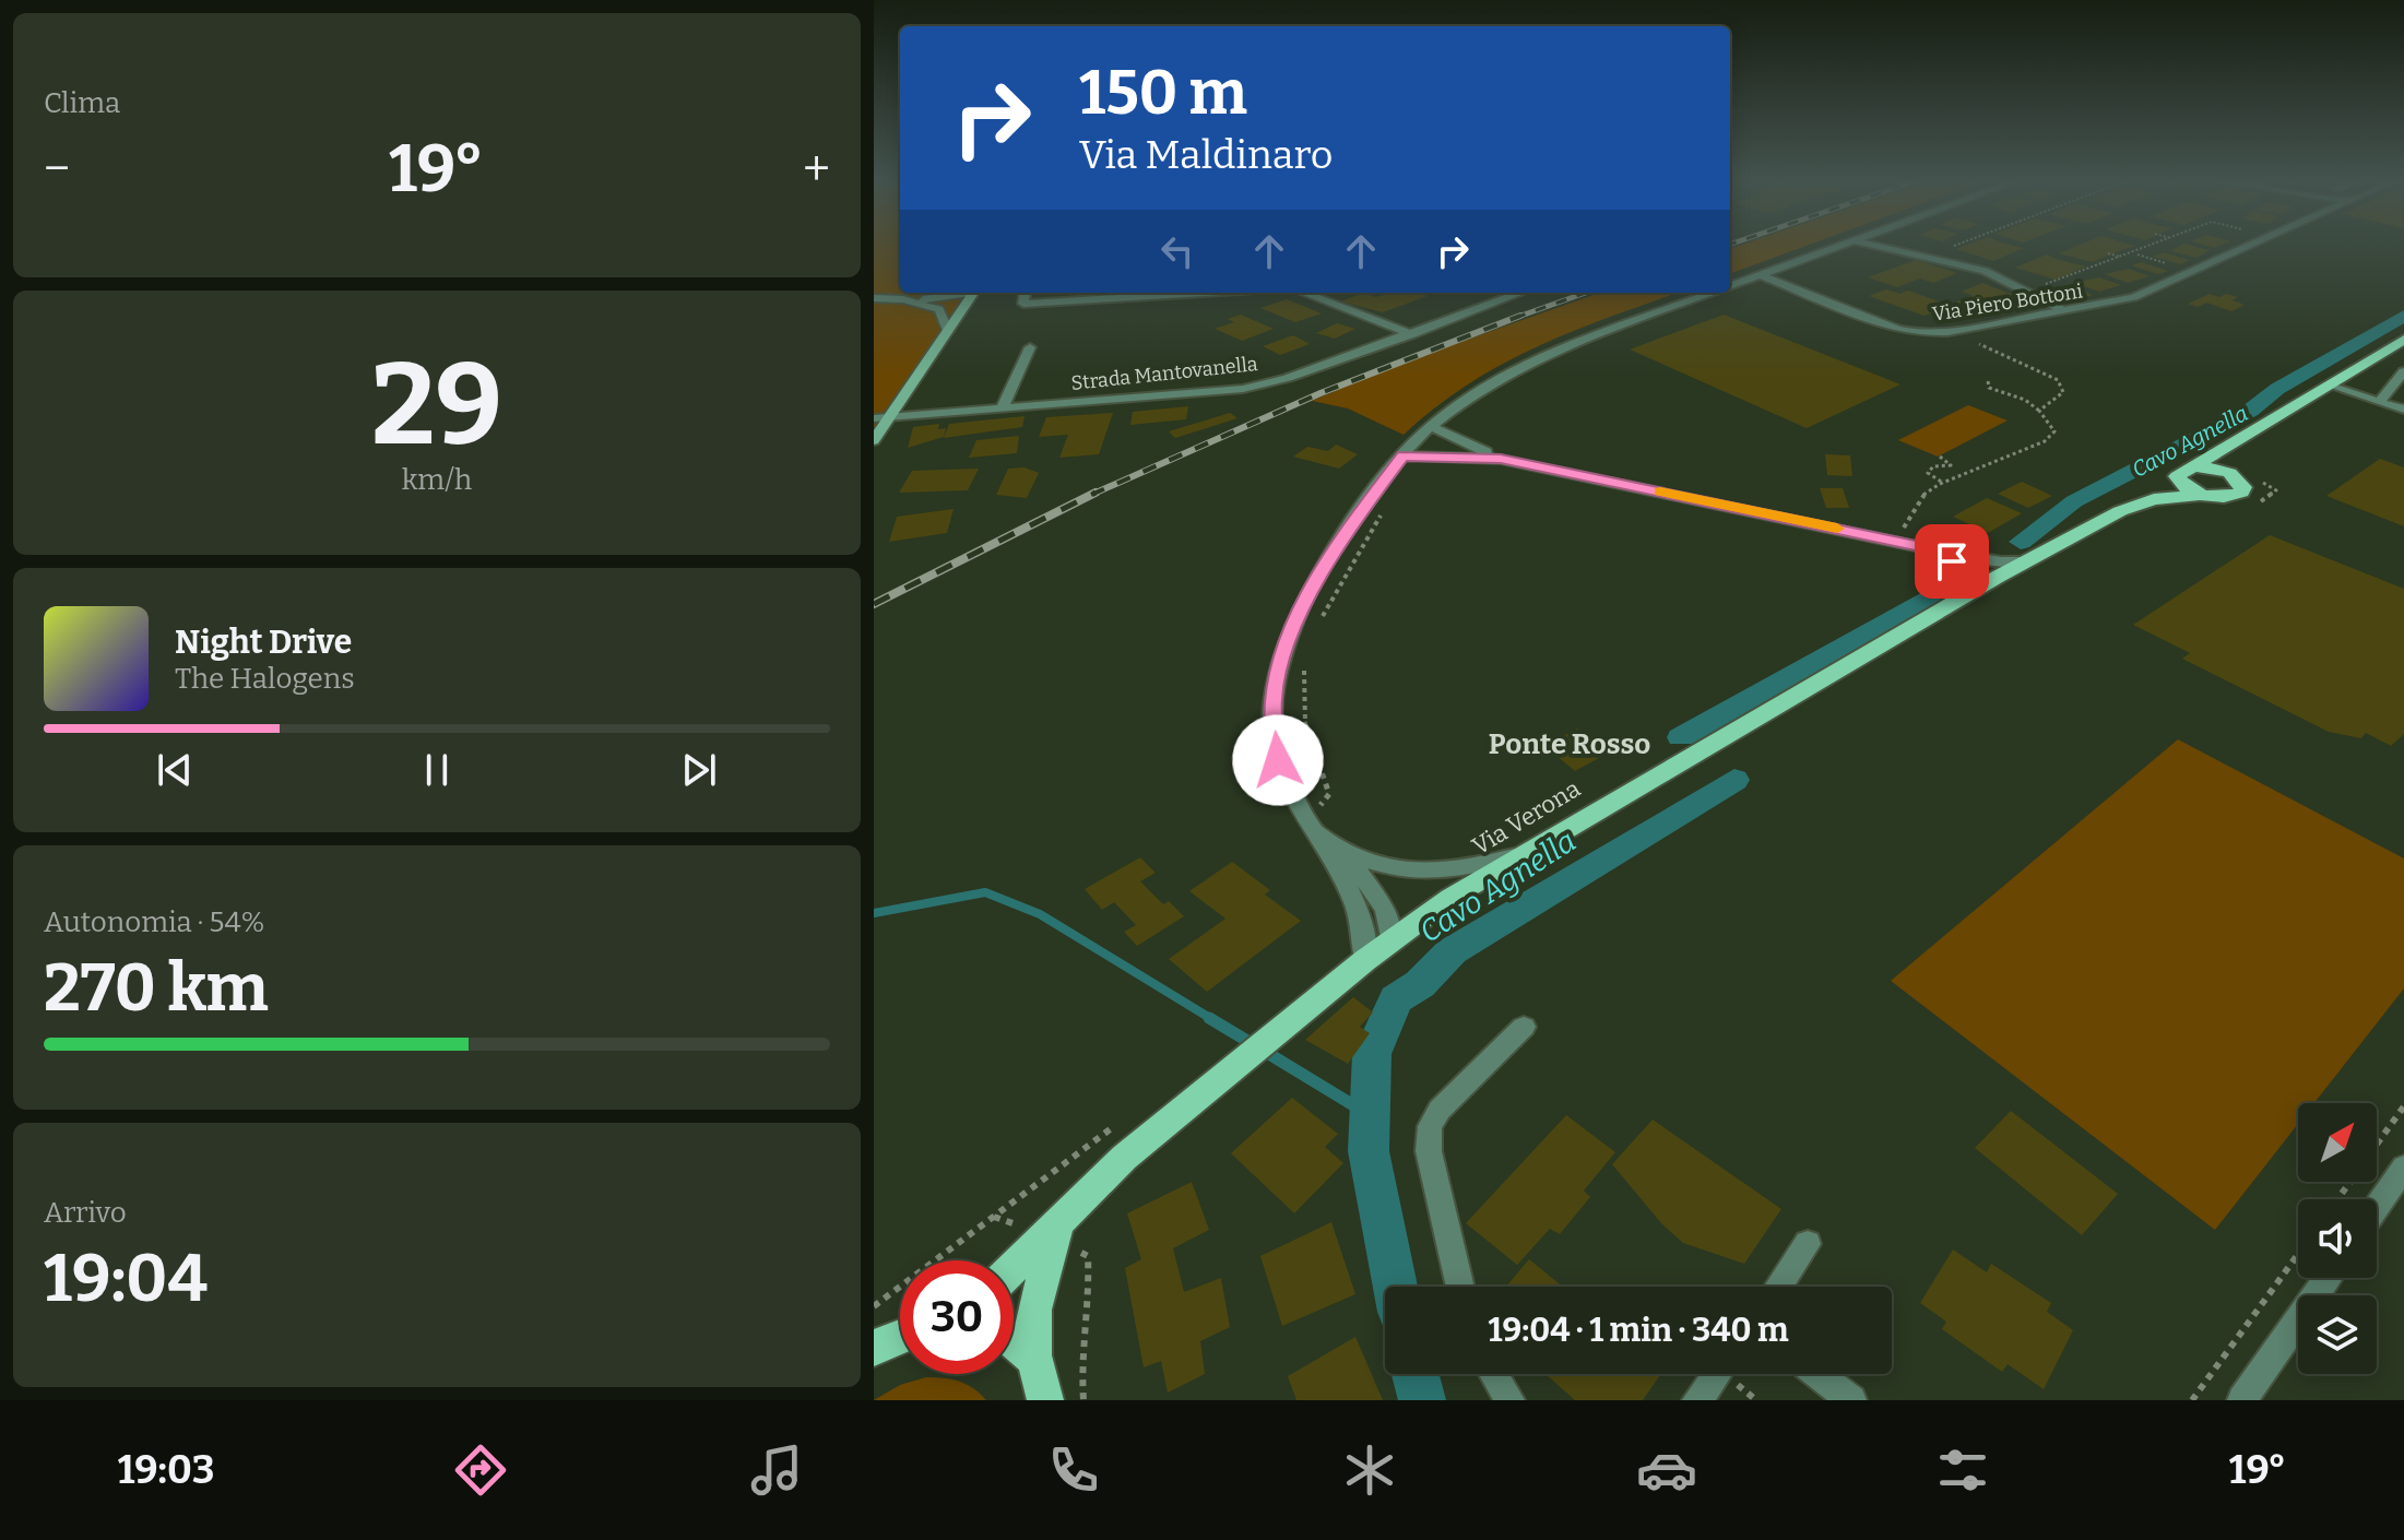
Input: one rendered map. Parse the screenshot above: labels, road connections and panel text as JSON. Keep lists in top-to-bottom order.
{
  "streets": {
    "main road": ["Via Verona"],
    "street": ["Via Piero Bottoni", "Strada Mantovanella"]
  },
  "districts": ["Ponte Rosso"],
  "water": ["Cavo Agnella"],
  "north": "top right",
  "page": {
    "tile": [
      "Clima",
      ["29", "km/h"],
      ["Autonomia · 54%", "270 km"],
      ["Arrivo", "19:04"]
    ],
    "turn": ["150 m", "Via Maldinaro"],
    "heat": ["−", "19°", "+"],
    "song": ["Night Drive", "The Halogens"],
    "limit": "30",
    "trip": "19:04 · 1 min · 340 m",
    "tabs": ["19:03", "19°"]
  }
}
